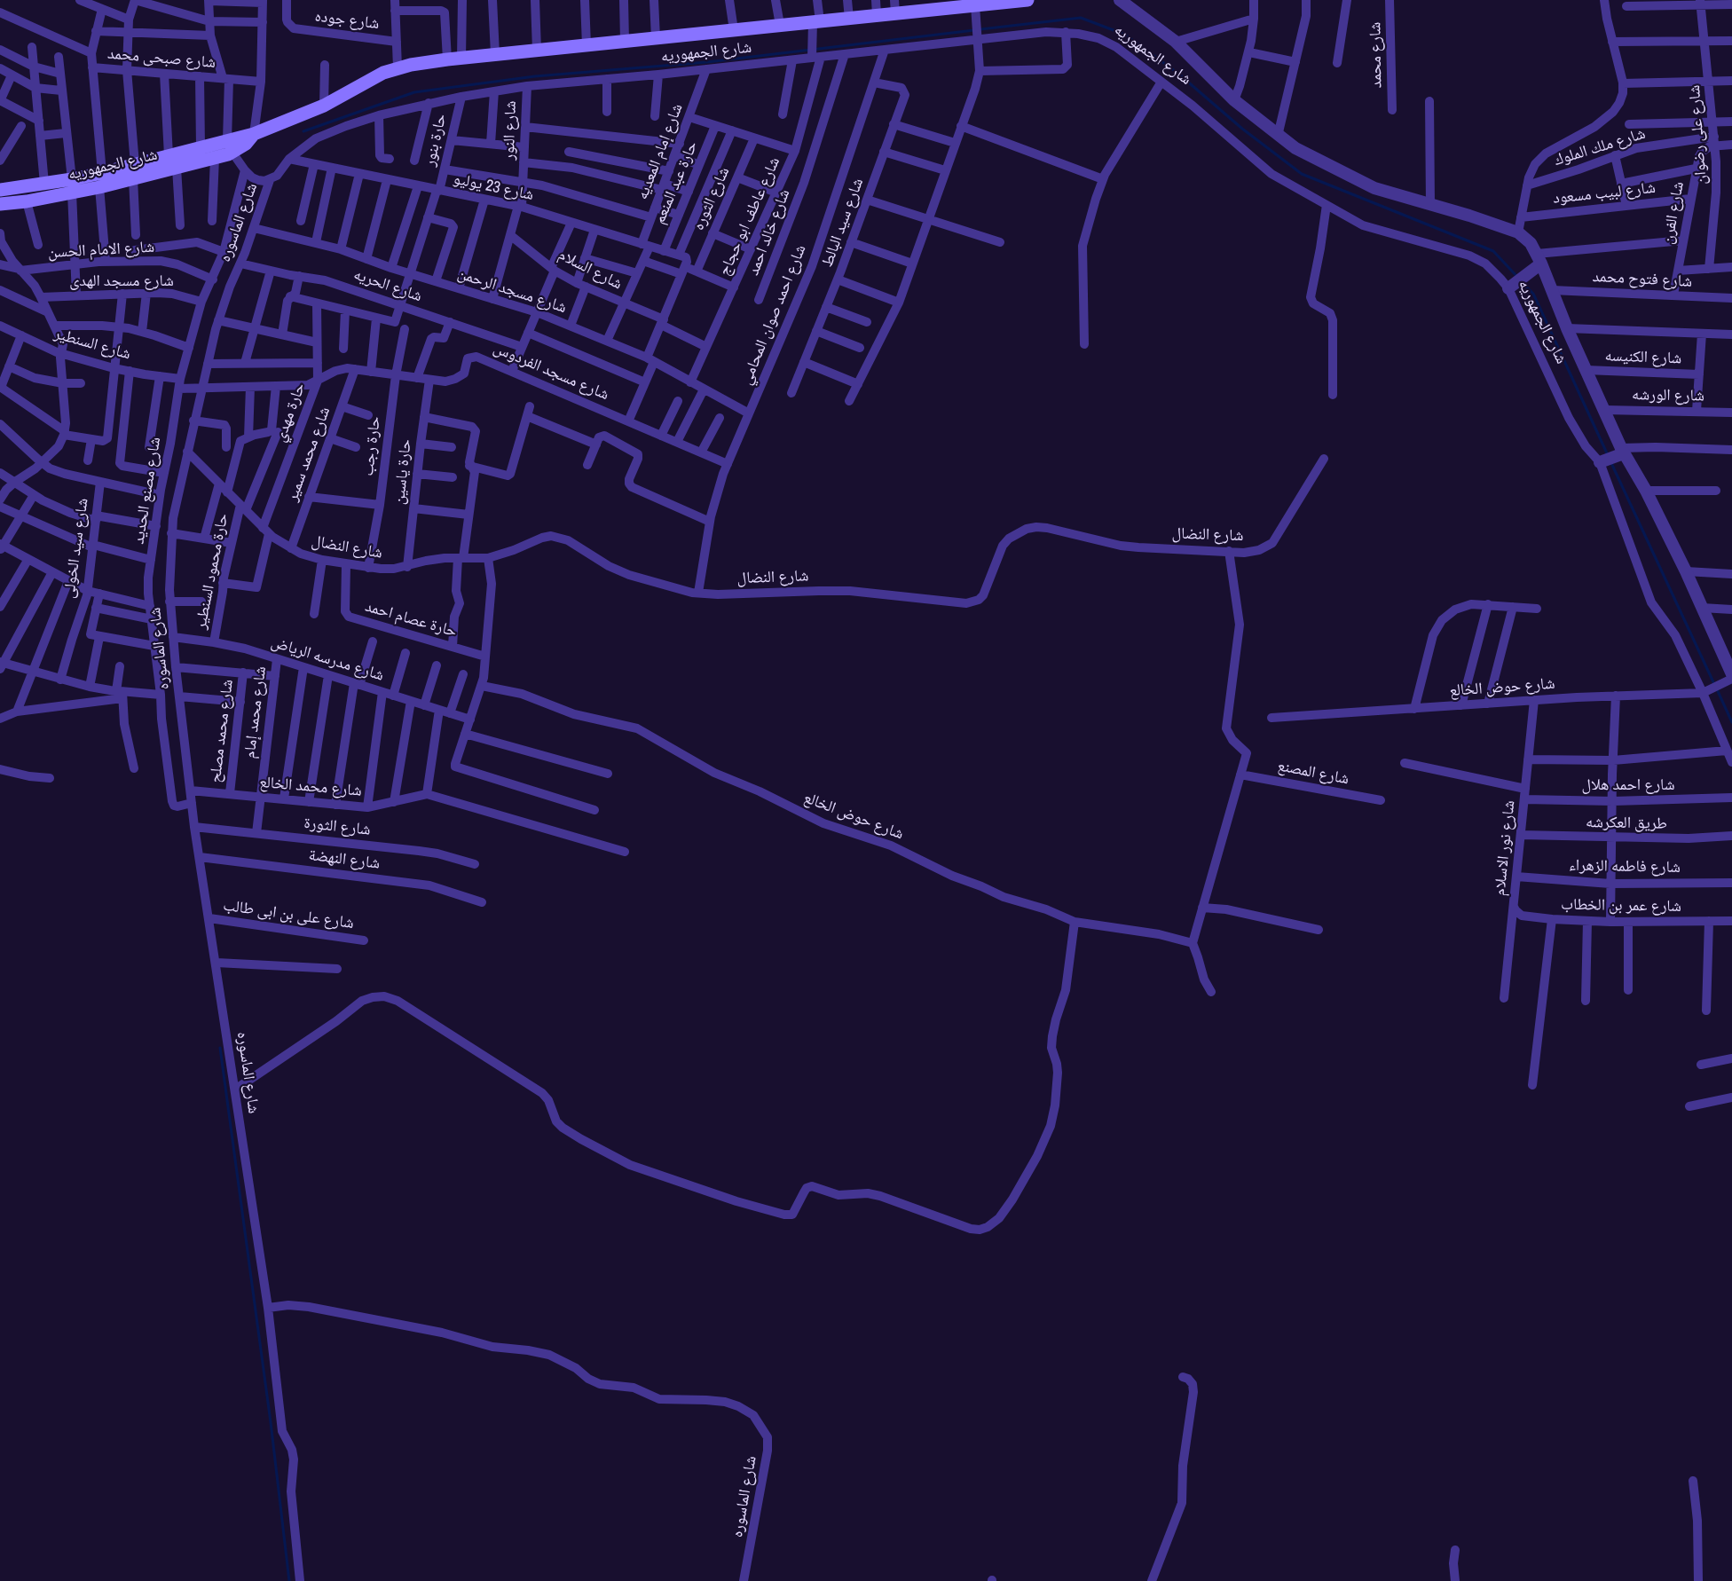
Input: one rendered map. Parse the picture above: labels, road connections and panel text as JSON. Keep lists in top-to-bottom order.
{
  "streets": {
    "main road": ["شارع الجمهوريه"],
    "street": [
      "شارع جوده",
      "شارع محمد",
      "شارع صبحى محمد",
      "شارع النور",
      "شارع على رضوان",
      "حارة بنور",
      "شارع ملك الملوك",
      "شارع إمام المعديه",
      "حارة عبد المنعم",
      "شارع 23 يوليو",
      "شارع لبيب مسعود",
      "شارع الثوره",
      "شارع الفرن",
      "شارع عاطف ابو حجاج",
      "شارع الماسوره",
      "شارع سيد البالط",
      "شارع خالد احمد",
      "شارع الامام الحسن",
      "شارع السلام",
      "شارع فتوح محمد",
      "شارع مسجد الهدى",
      "شارع الحريه",
      "شارع مسجد الرحمن",
      "شارع احمد صوان المحامي",
      "شارع السنطير",
      "شارع الكنيسه",
      "شارع مسجد الفردوس",
      "شارع الورشه",
      "حارة مهدي",
      "حارة رجب",
      "شارع محمد سمير",
      "حارة ياسين",
      "شارع مصنع الحديد",
      "شارع النضال",
      "شارع سيد الخولى",
      "حارة محمود السنطير",
      "حارة عصام احمد",
      "شارع مدرسه الرياض",
      "شارع حوض الخالع",
      "شارع محمد إمام",
      "شارع محمد مصلح",
      "شارع المصنع",
      "شارع احمد هلال",
      "شارع محمد الخالع",
      "طريق العكرشه",
      "شارع الثورة",
      "شارع نور الاسلام",
      "شارع النهضة",
      "شارع فاطمه الزهراء",
      "شارع عمر بن الخطاب",
      "شارع على بن ابى طالب"
    ]
  },
  "crossings": [
    ["شارع الجمهوريه", "شارع صبحى محمد"],
    ["شارع الجمهوريه", "شارع النور"],
    ["شارع الجمهوريه", "حارة بنور"],
    ["شارع الجمهوريه", "شارع إمام المعديه"],
    ["شارع الجمهوريه", "شارع 23 يوليو"],
    ["شارع الجمهوريه", "شارع عاطف ابو حجاج"],
    ["شارع الجمهوريه", "شارع الماسوره"],
    ["شارع الجمهوريه", "شارع خالد احمد"],
    ["شارع الجمهوريه", "شارع فتوح محمد"],
    ["شارع الجمهوريه", "شارع احمد صوان المحامي"],
    ["شارع الجمهوريه", "شارع الكنيسه"],
    ["شارع الجمهوريه", "شارع الورشه"],
    ["شارع الجمهوريه", "شارع حوض الخالع"],
    ["شارع النور", "شارع 23 يوليو"],
    ["شارع النور", "شارع السلام"],
    ["شارع النور", "شارع مسجد الرحمن"],
    ["شارع على رضوان", "شارع ملك الملوك"],
    ["شارع على رضوان", "شارع الفرن"],
    ["حارة بنور", "شارع 23 يوليو"],
    ["حارة بنور", "شارع الحريه"],
    ["حارة بنور", "شارع مسجد الرحمن"],
    ["شارع ملك الملوك", "شارع الفرن"],
    ["شارع إمام المعديه", "شارع 23 يوليو"],
    ["شارع إمام المعديه", "شارع السلام"],
    ["شارع إمام المعديه", "شارع مسجد الرحمن"],
    ["حارة عبد المنعم", "شارع 23 يوليو"],
    ["شارع لبيب مسعود", "شارع الفرن"],
    ["شارع الفرن", "شارع فتوح محمد"],
    ["شارع عاطف ابو حجاج", "شارع مسجد الرحمن"],
    ["شارع الماسوره", "شارع الحريه"],
    ["شارع الماسوره", "شارع مسجد الرحمن"],
    ["شارع الماسوره", "شارع مسجد الفردوس"],
    ["شارع الماسوره", "شارع مصنع الحديد"],
    ["شارع الماسوره", "شارع النضال"],
    ["شارع الماسوره", "شارع مدرسه الرياض"],
    ["شارع الماسوره", "شارع محمد الخالع"],
    ["شارع الماسوره", "شارع الثورة"],
    ["شارع الماسوره", "شارع النهضة"],
    ["شارع الماسوره", "شارع على بن ابى طالب"],
    ["شارع سيد البالط", "شارع احمد صوان المحامي"],
    ["شارع الامام الحسن", "شارع مصنع الحديد"],
    ["شارع مسجد الهدى", "شارع مصنع الحديد"],
    ["شارع مسجد الرحمن", "شارع احمد صوان المحامي"],
    ["شارع احمد صوان المحامي", "شارع مسجد الفردوس"],
    ["شارع احمد صوان المحامي", "شارع النضال"],
    ["شارع السنطير", "شارع مسجد الفردوس"],
    ["شارع السنطير", "شارع مصنع الحديد"],
    ["شارع مسجد الفردوس", "حارة مهدي"],
    ["شارع مسجد الفردوس", "حارة رجب"],
    ["شارع مسجد الفردوس", "شارع محمد سمير"],
    ["شارع مسجد الفردوس", "حارة ياسين"],
    ["شارع مسجد الفردوس", "شارع مصنع الحديد"],
    ["حارة مهدي", "شارع النضال"],
    ["حارة مهدي", "حارة محمود السنطير"],
    ["حارة رجب", "شارع النضال"],
    ["شارع محمد سمير", "شارع النضال"],
    ["حارة ياسين", "شارع النضال"],
    ["شارع النضال", "حارة محمود السنطير"],
    ["شارع النضال", "حارة عصام احمد"],
    ["حارة محمود السنطير", "شارع مدرسه الرياض"],
    ["شارع مدرسه الرياض", "شارع محمد إمام"],
    ["شارع حوض الخالع", "شارع نور الاسلام"],
    ["شارع محمد إمام", "شارع محمد الخالع"],
    ["شارع محمد إمام", "شارع الثورة"],
    ["شارع محمد مصلح", "شارع محمد الخالع"],
    ["شارع احمد هلال", "شارع نور الاسلام"],
    ["طريق العكرشه", "شارع نور الاسلام"],
    ["شارع نور الاسلام", "شارع فاطمه الزهراء"],
    ["شارع نور الاسلام", "شارع عمر بن الخطاب"]
  ]
}
